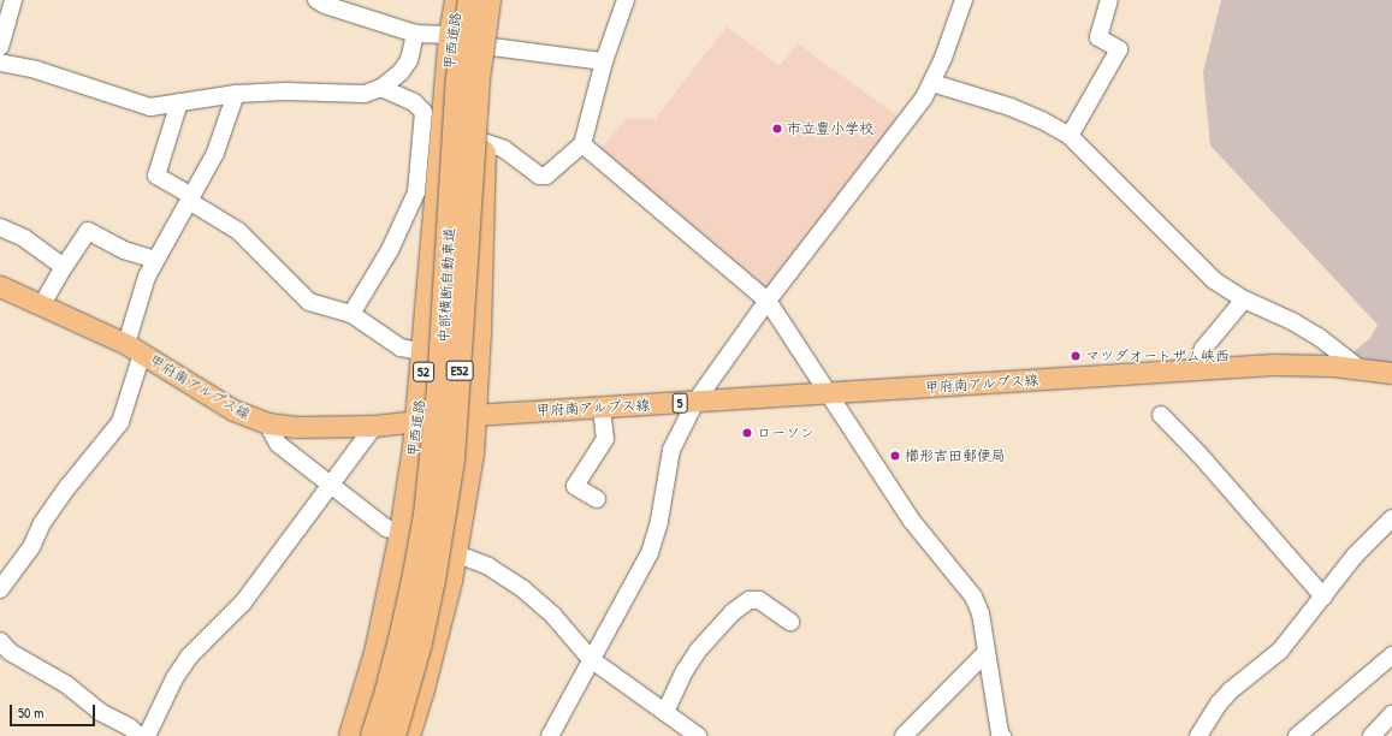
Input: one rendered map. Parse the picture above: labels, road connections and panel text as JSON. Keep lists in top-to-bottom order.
{
  "streets": {
    "highway": [
      "甲西道路",
      "中部横断自動車道",
      "E52",
      "52"
    ],
    "main road": ["甲府南アルプス線", "5"]
  },
  "crossings": [
    ["甲西道路", "甲府南アルプス線"]
  ],
  "places": [
    "市立豊小学校",
    "マツダオートザム峡西",
    "ローソン",
    "櫛形吉田郵便局"
  ],
  "scale_bar": "50 m"
}
